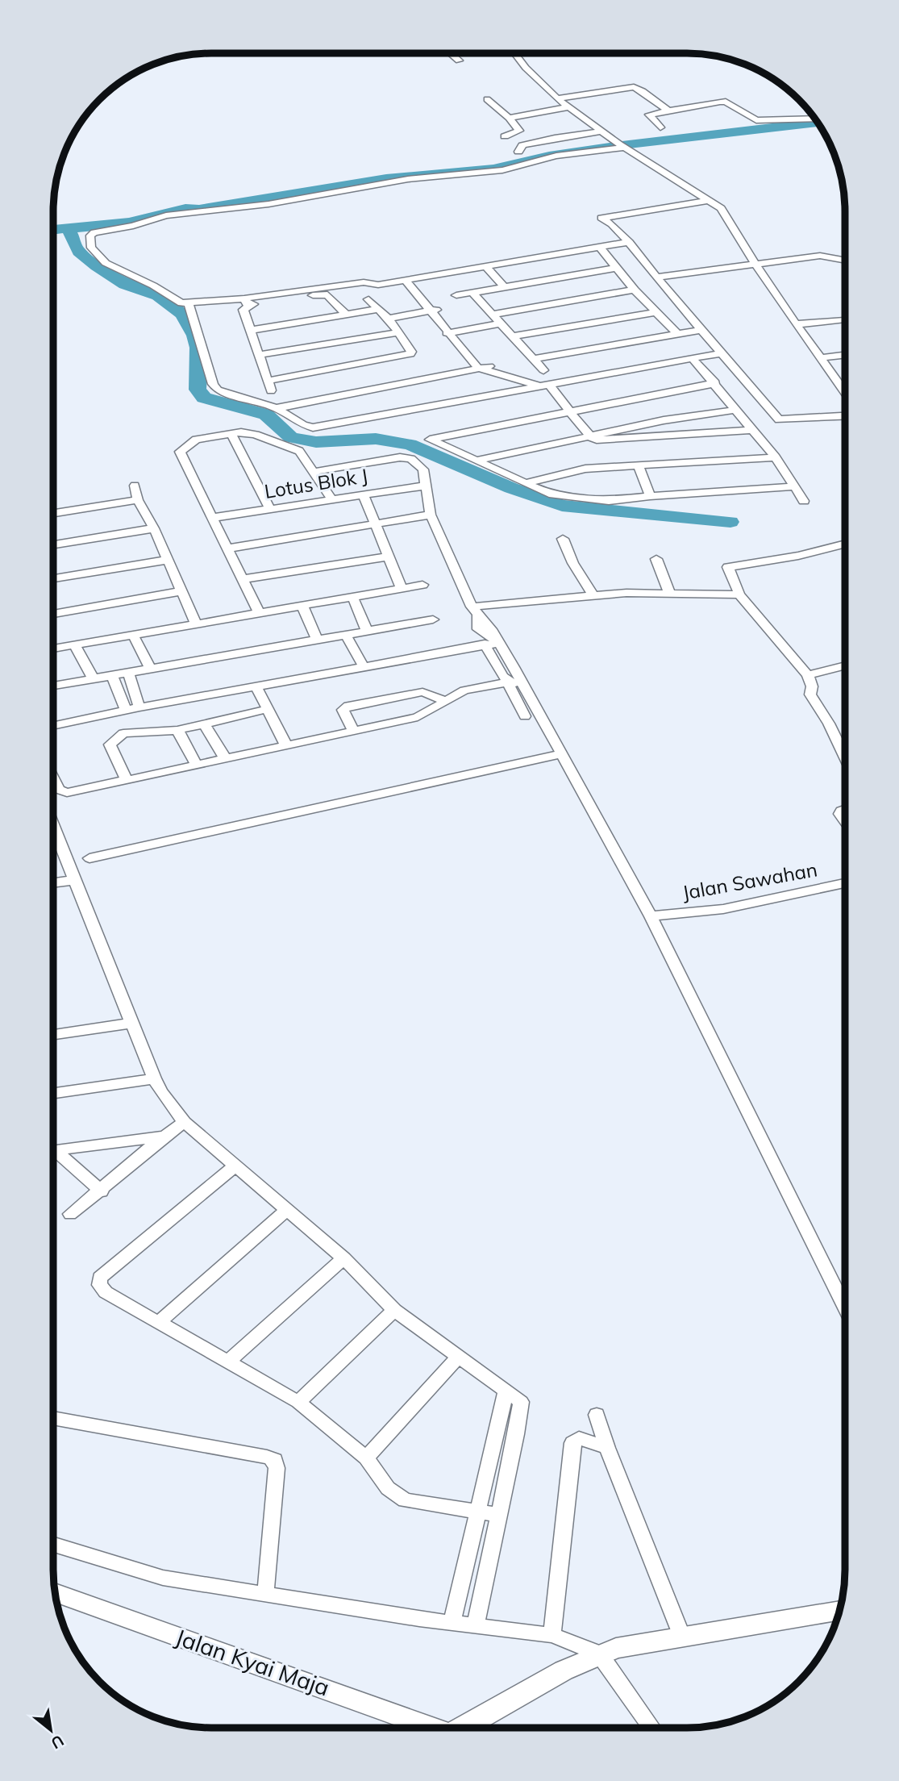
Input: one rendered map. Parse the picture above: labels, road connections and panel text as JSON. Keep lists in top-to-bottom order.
{
  "streets": {
    "main road": ["Jalan Kyai Maja"],
    "street": ["Lotus Blok J", "Jalan Sawahan"]
  },
  "north": "bottom right"
}
